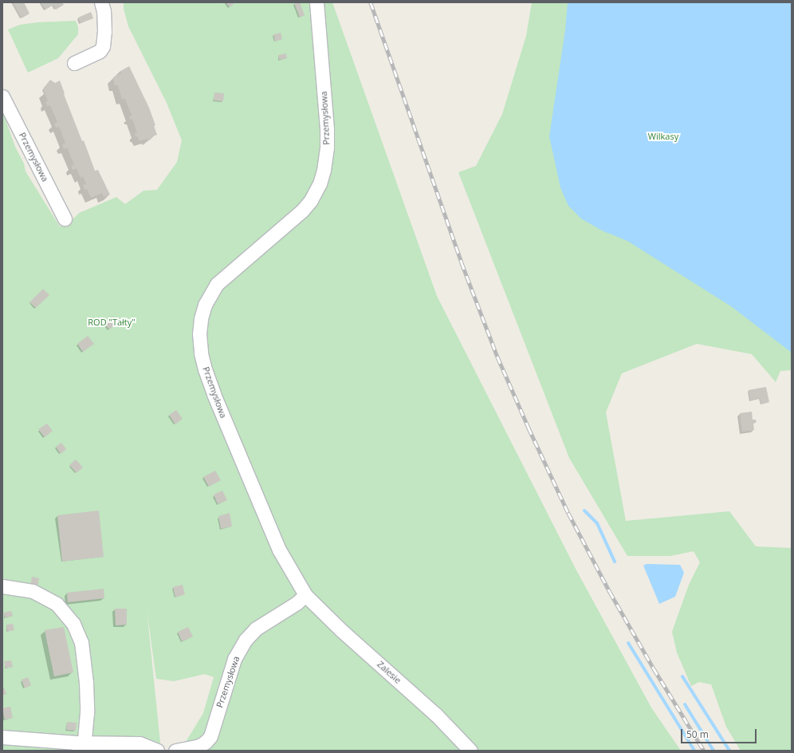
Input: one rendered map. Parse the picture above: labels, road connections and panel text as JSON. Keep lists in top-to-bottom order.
{
  "streets": {
    "street": ["Przemysłowa", "Zalesie"]
  },
  "crossings": [
    ["Przemysłowa", "Zalesie"]
  ],
  "parks": ["Wilkasy", "ROD \"Tałty\""],
  "scale_bar": "50 m"
}
